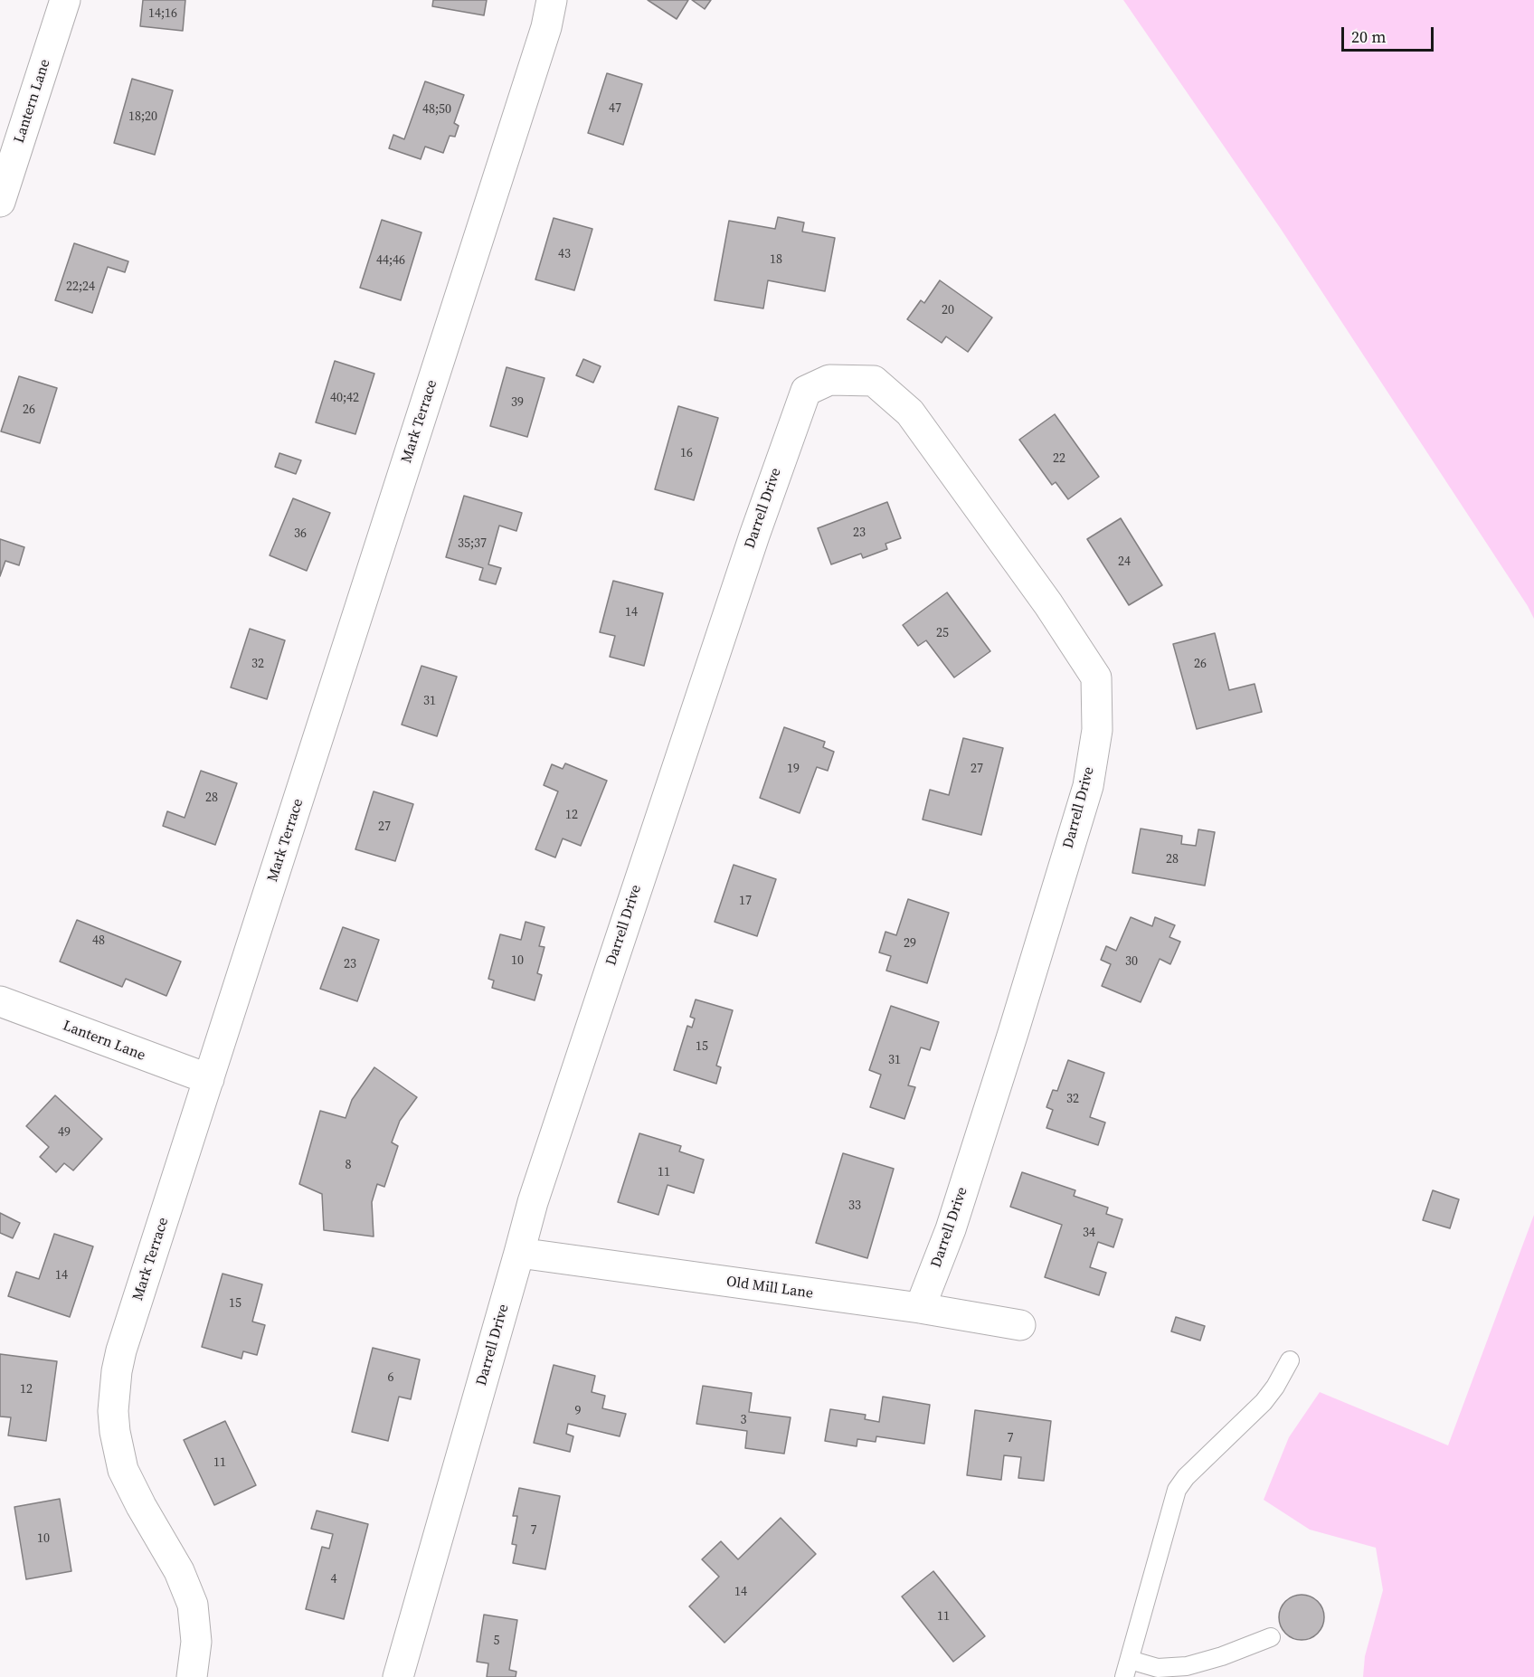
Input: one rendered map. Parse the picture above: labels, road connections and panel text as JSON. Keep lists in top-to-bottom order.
{
  "streets": {
    "street": [
      "Lantern Lane",
      "Mark Terrace",
      "Darrell Drive",
      "Old Mill Lane"
    ]
  },
  "crossings": [
    ["Lantern Lane", "Mark Terrace"],
    ["Darrell Drive", "Old Mill Lane"]
  ],
  "house_numbers": [
    "14;16",
    "47",
    "48;50",
    "18;20",
    "43",
    "18",
    "44;46",
    "22;24",
    "20",
    "40;42",
    "39",
    "26",
    "16",
    "22",
    "23",
    "36",
    "35;37",
    "24",
    "14",
    "25",
    "32",
    "26",
    "31",
    "19",
    "27",
    "28",
    "12",
    "27",
    "28",
    "17",
    "48",
    "29",
    "10",
    "30",
    "23",
    "15",
    "31",
    "32",
    "49",
    "8",
    "11",
    "33",
    "34",
    "14",
    "15",
    "6",
    "12",
    "9",
    "3",
    "7",
    "11",
    "7",
    "10",
    "4",
    "14",
    "11",
    "5"
  ],
  "scale_bar": "20 m"
}
